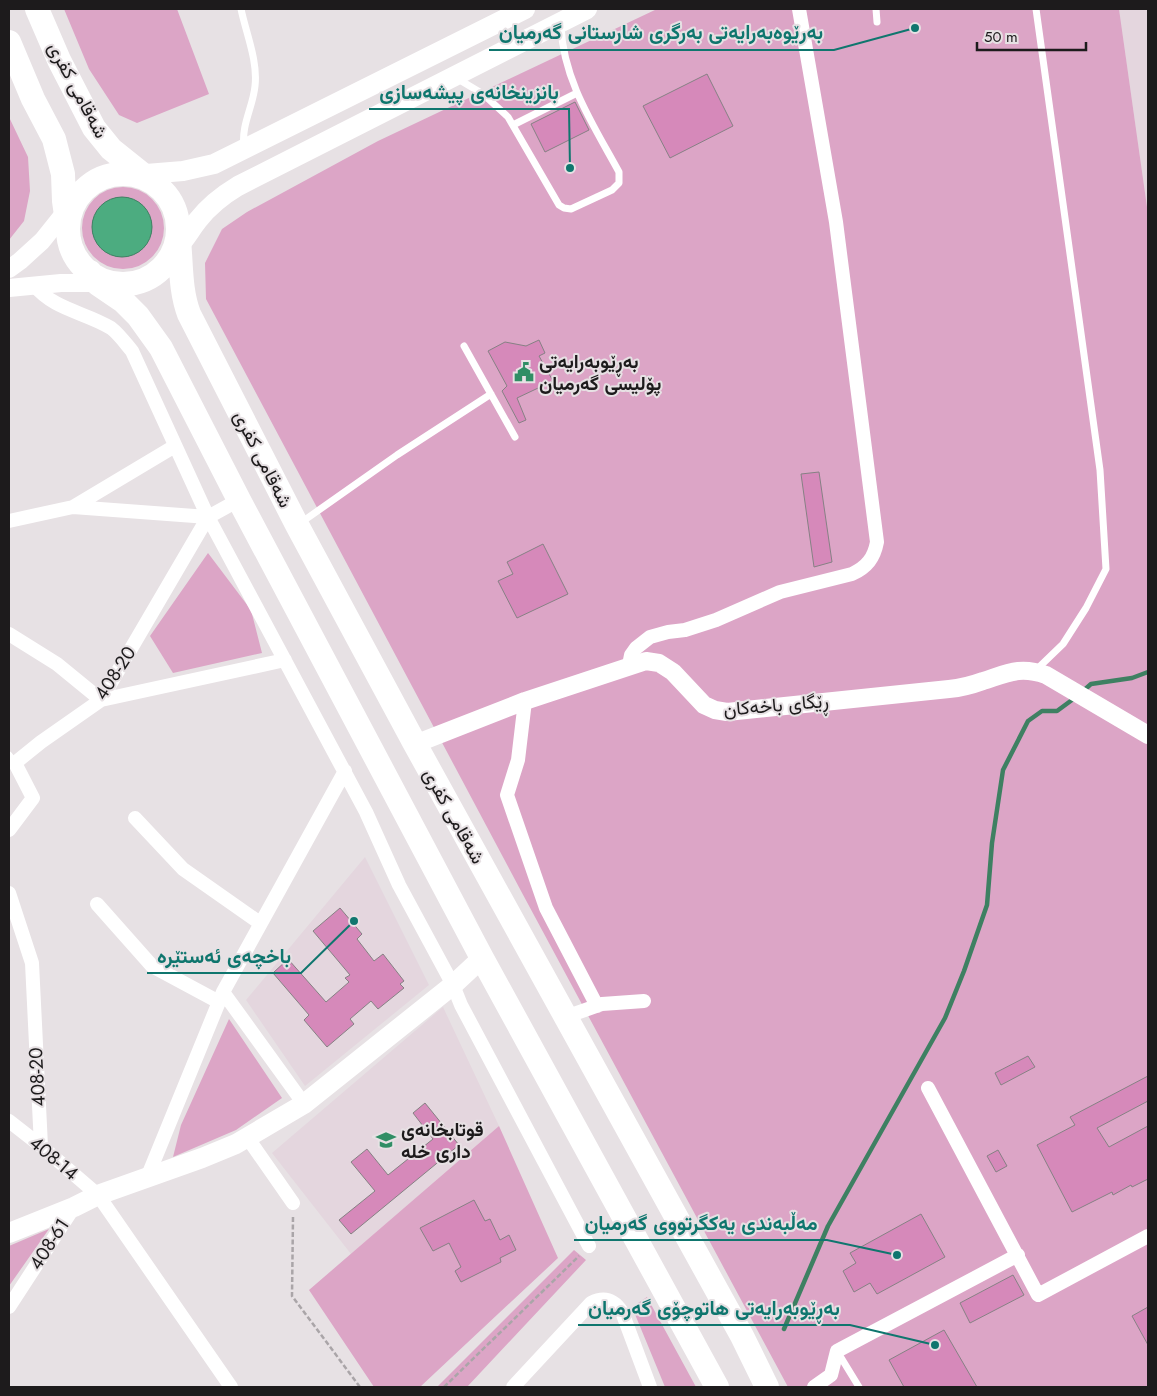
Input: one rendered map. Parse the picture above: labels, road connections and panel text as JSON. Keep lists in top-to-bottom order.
{
  "streets": {
    "highway": ["شەقامی کفری"],
    "street": [
      "408-20",
      "ڕێگای باخەکان",
      "408-14",
      "408-61"
    ]
  },
  "crossings": [
    ["شەقامی کفری", "ڕێگای باخەکان"],
    ["408-20", "408-14"]
  ],
  "places": {
    "other": [
      "بەرێوەبەرایەتی بەرگری شارستانی گەرمیان",
      "بانزینخانەی پیشەسازی",
      "باخچەی ئەستێرە",
      "مەڵبەندی یەکگرتووی گەرمیان",
      "بەڕێوبەرایەتی هاتوچۆی گەرمیان"
    ],
    "public building": ["بەڕێوبەرایەتی پۆلیسی گەرمیان"],
    "school or university": ["قوتابخانەی داری خلە"]
  },
  "scale_bar": "50 m"
}
